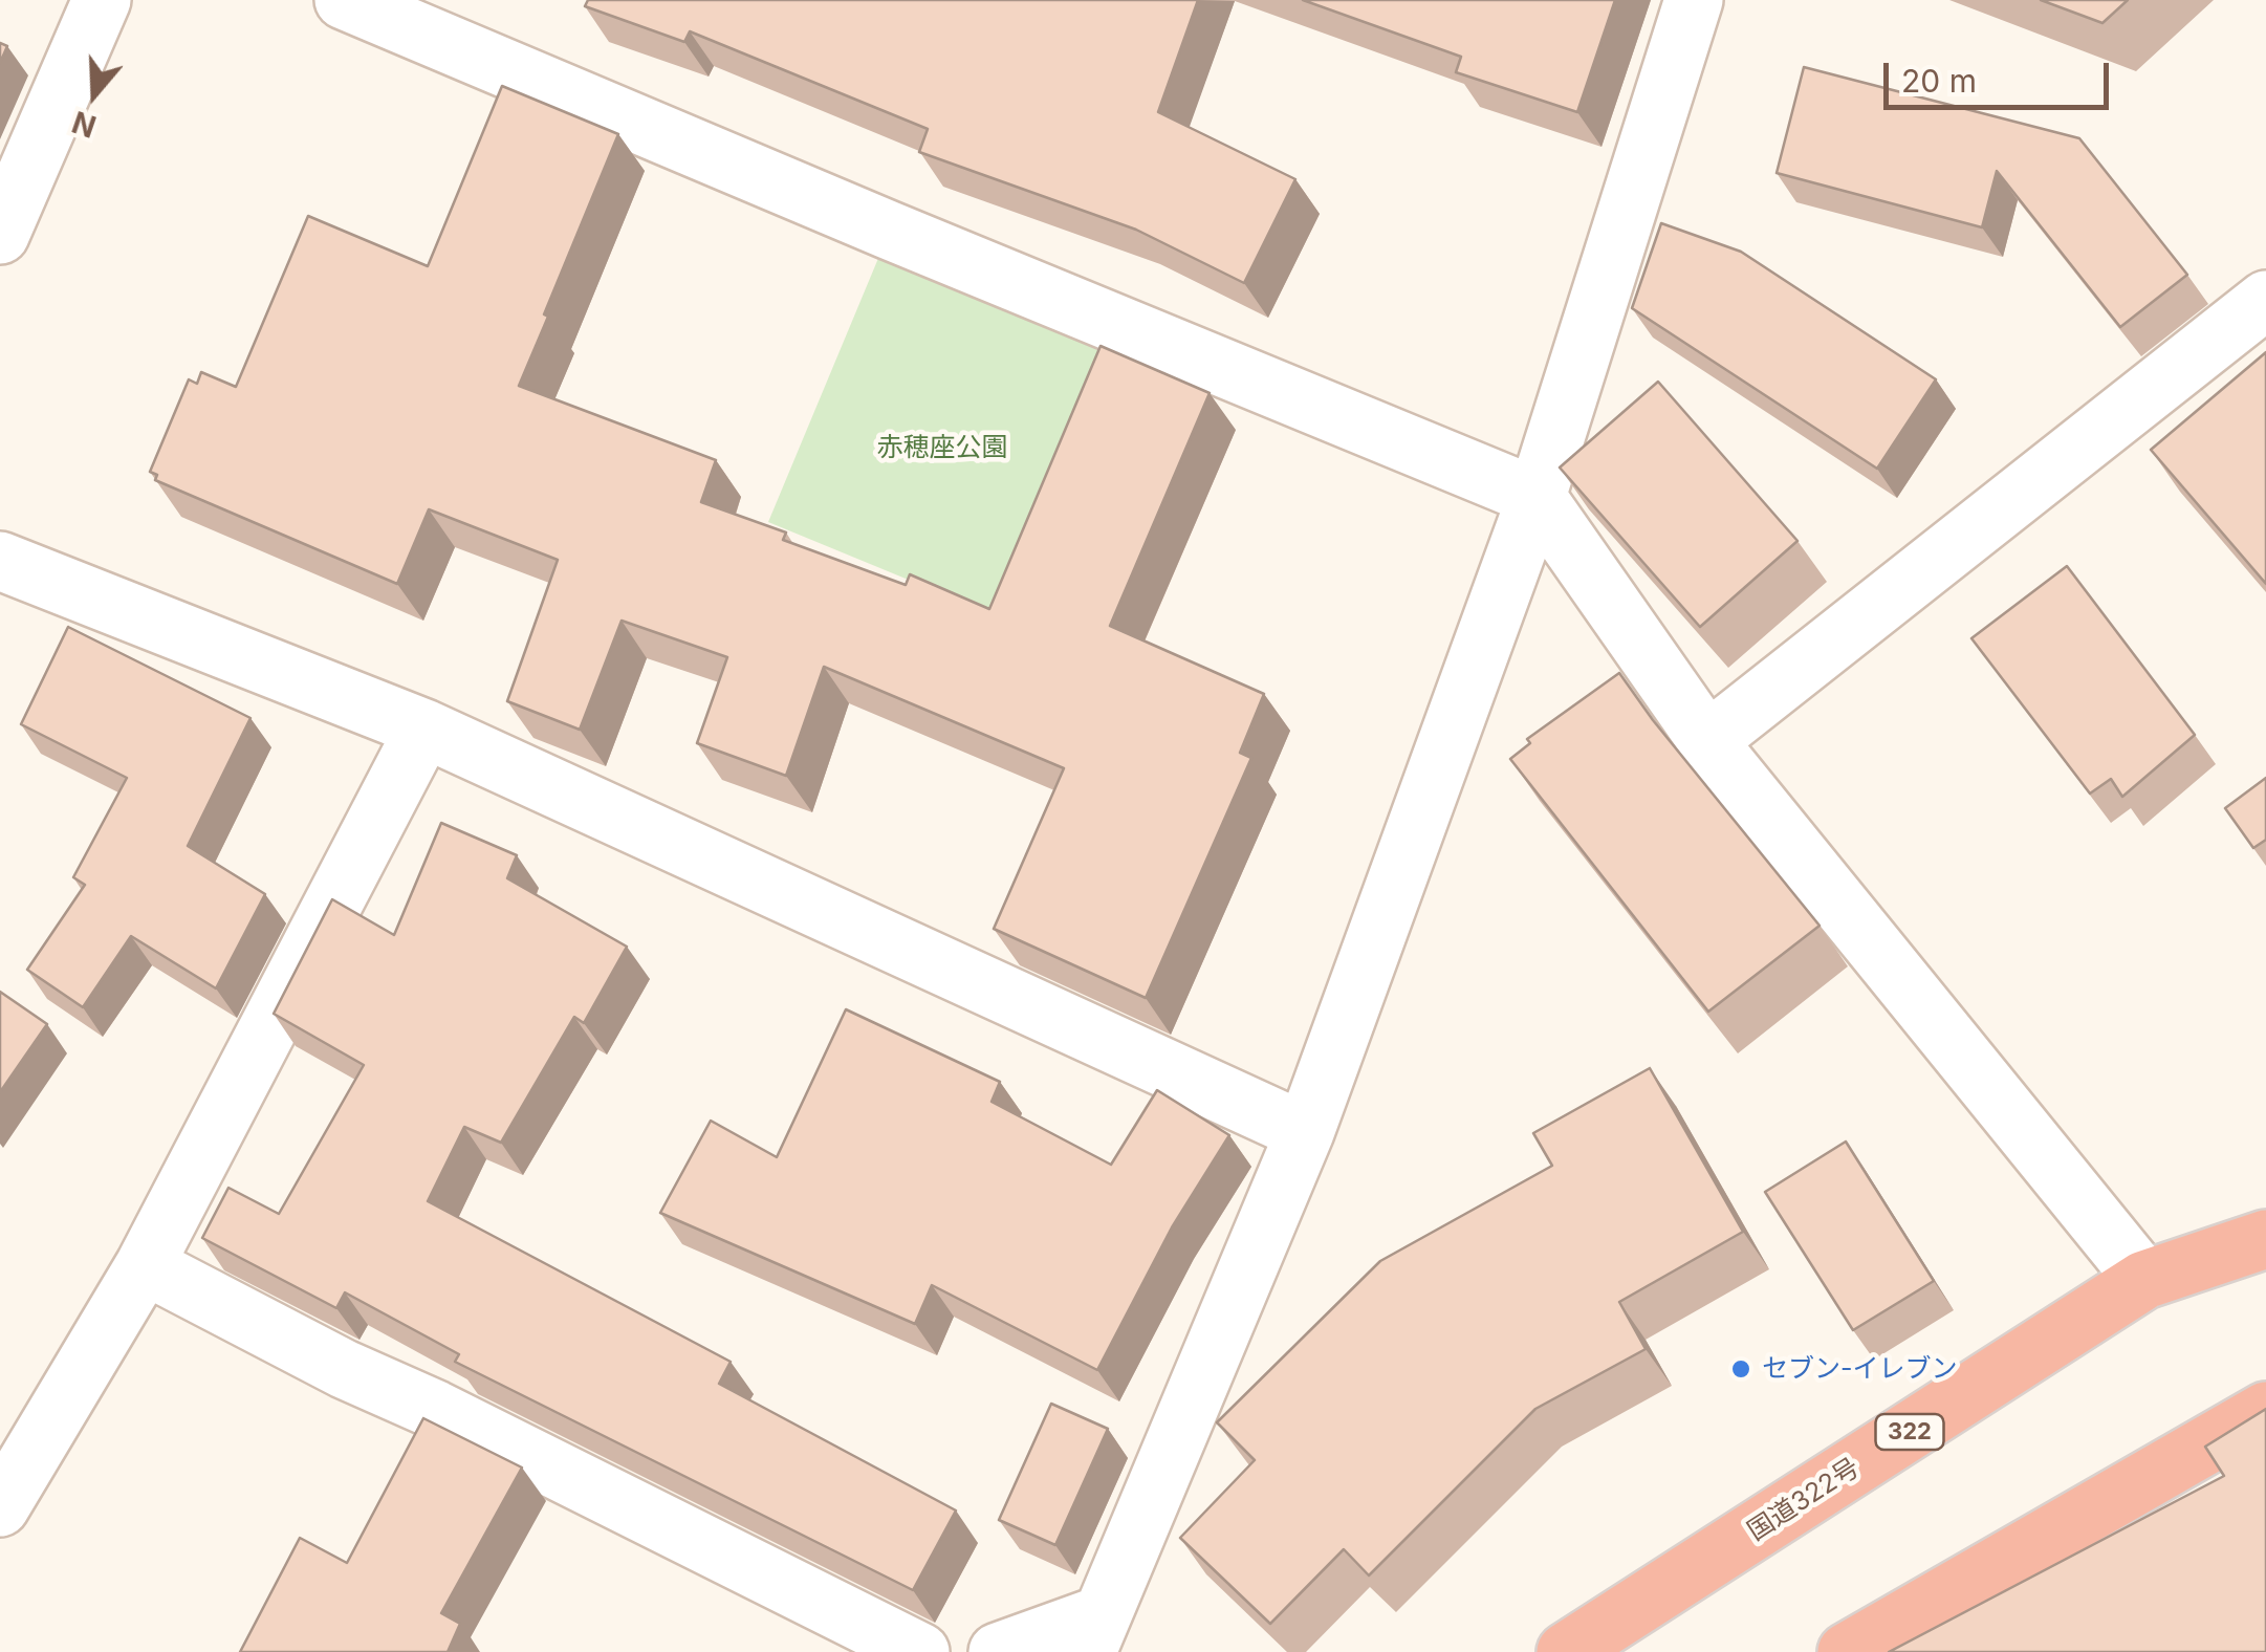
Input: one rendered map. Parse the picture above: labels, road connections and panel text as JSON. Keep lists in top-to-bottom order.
{
  "streets": {
    "highway": ["322", "国道322号"]
  },
  "parks": ["赤穂座公園"],
  "places": ["セブン-イレブン"],
  "scale_bar": "20 m",
  "north": "bottom"
}
